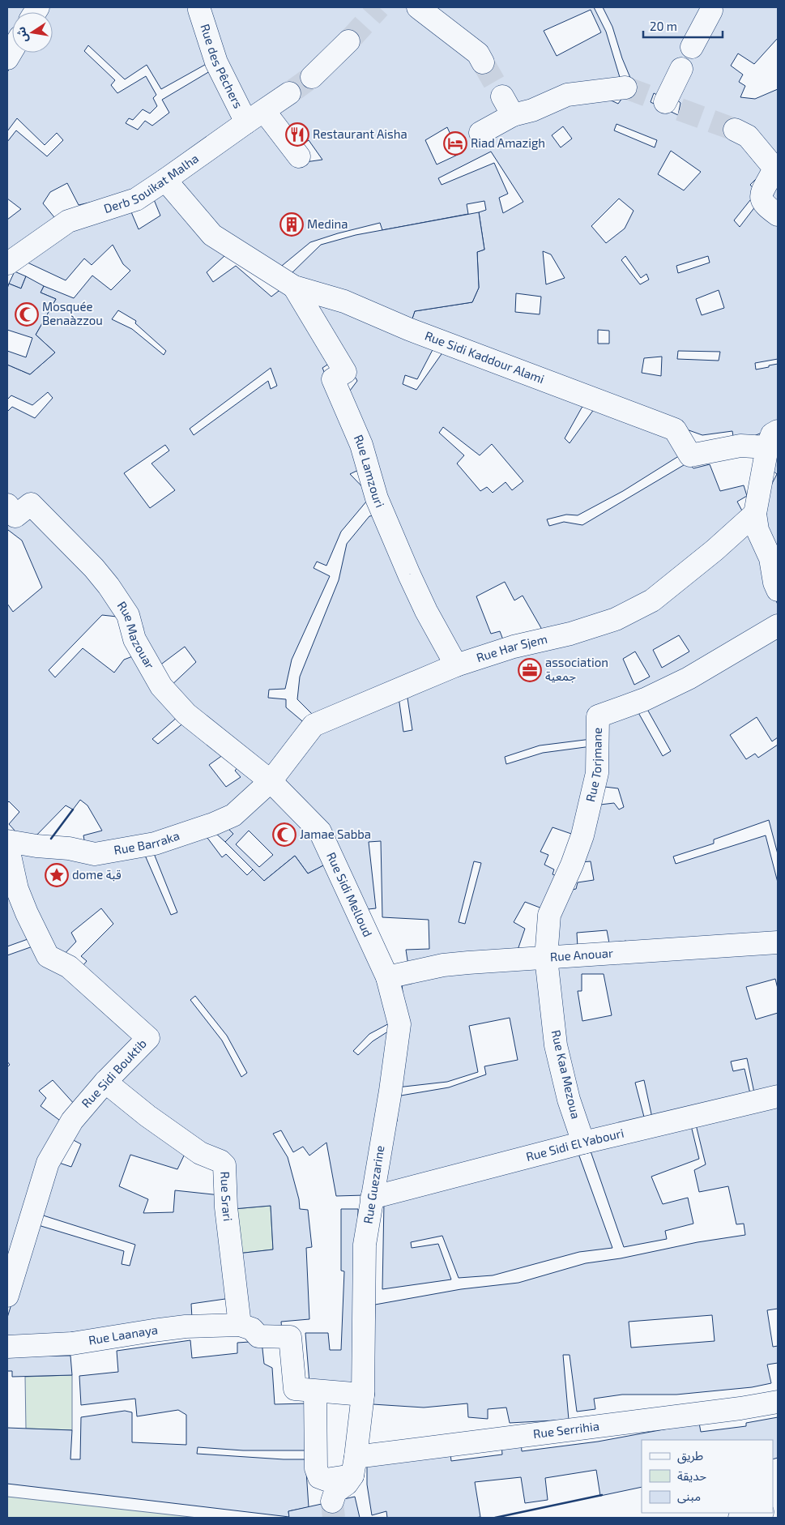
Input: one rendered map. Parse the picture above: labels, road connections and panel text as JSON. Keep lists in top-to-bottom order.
{
  "streets": {
    "street": [
      "Rue des Pêchers",
      "Derb Souikat Malha",
      "Rue Sidi Kaddour Alami",
      "Rue Lamzouri",
      "Rue Mazouar",
      "Rue Har Sjem",
      "Rue Torjmane",
      "Rue Barraka",
      "Rue Sidi Melloud",
      "Rue Anouar",
      "Rue Sidi Bouktib",
      "Rue Kaa Mezoua",
      "Rue Sidi El Yabouri",
      "Rue Guezarine",
      "Rue Srari",
      "Rue Laanaya",
      "Rue Serrihia"
    ]
  },
  "crossings": [
    ["Rue des Pêchers", "Derb Souikat Malha"],
    ["Rue Sidi Kaddour Alami", "Rue Lamzouri"],
    ["Rue Lamzouri", "Rue Har Sjem"],
    ["Rue Mazouar", "Rue Har Sjem"],
    ["Rue Mazouar", "Rue Barraka"],
    ["Rue Mazouar", "Rue Sidi Melloud"],
    ["Rue Har Sjem", "Rue Barraka"],
    ["Rue Har Sjem", "Rue Sidi Melloud"],
    ["Rue Torjmane", "Rue Anouar"],
    ["Rue Torjmane", "Rue Kaa Mezoua"],
    ["Rue Barraka", "Rue Sidi Melloud"],
    ["Rue Barraka", "Rue Sidi Bouktib"],
    ["Rue Sidi Melloud", "Rue Anouar"],
    ["Rue Sidi Melloud", "Rue Guezarine"],
    ["Rue Anouar", "Rue Kaa Mezoua"],
    ["Rue Anouar", "Rue Guezarine"],
    ["Rue Sidi Bouktib", "Rue Srari"],
    ["Rue Kaa Mezoua", "Rue Sidi El Yabouri"],
    ["Rue Sidi El Yabouri", "Rue Guezarine"],
    ["Rue Guezarine", "Rue Serrihia"],
    ["Rue Srari", "Rue Laanaya"]
  ],
  "places": {
    "restaurant": ["Restaurant Aisha"],
    "hotel": ["Riad Amazigh"],
    "building": ["Medina"],
    "mosque": ["Mosquée Benaàzzou", "Jamae Sabba"],
    "office": ["association جمعية"],
    "place": ["dome قبة"]
  },
  "legend": ["طريق", "حديقة", "مبنى"],
  "scale_bar": "20 m",
  "north": "left"
}
